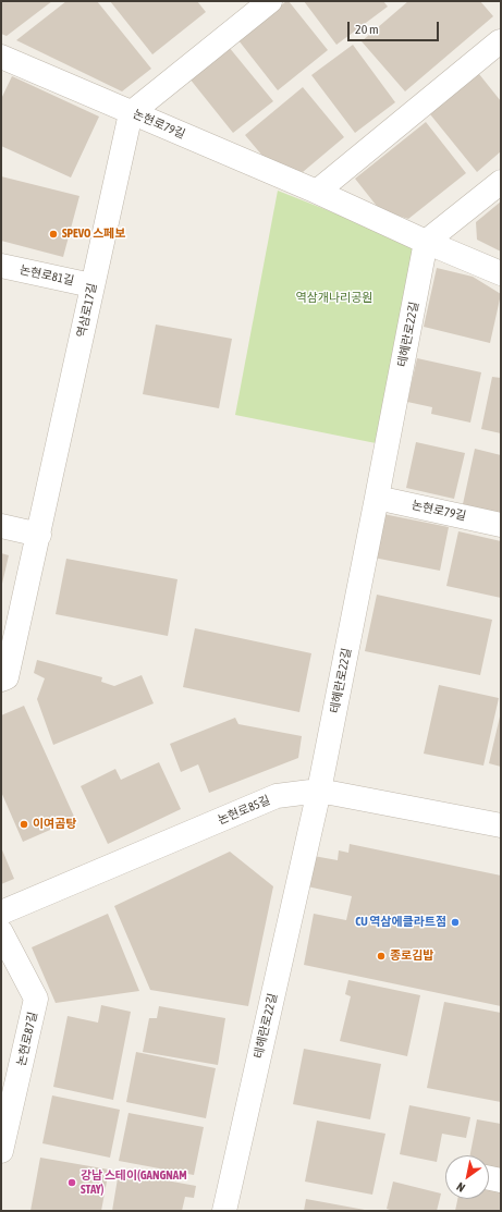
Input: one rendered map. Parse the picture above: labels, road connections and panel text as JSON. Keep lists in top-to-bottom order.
{
  "streets": {
    "street": [
      "논현로79길",
      "논현로81길",
      "역삼로17길",
      "테헤란로22길",
      "논현로85길",
      "논현로87길"
    ]
  },
  "crossings": [
    ["논현로79길", "역삼로17길"],
    ["논현로79길", "테헤란로22길"],
    ["논현로81길", "역삼로17길"],
    ["테헤란로22길", "논현로85길"]
  ],
  "parks": ["역삼개나리공원"],
  "places": [
    "SPEVO 스페보",
    "이여곰탕",
    "CU 역삼에클라트점",
    "종로김밥",
    "강남 스테이(GANGNAM STAY)"
  ],
  "scale_bar": "20 m",
  "north": "bottom left"
}
